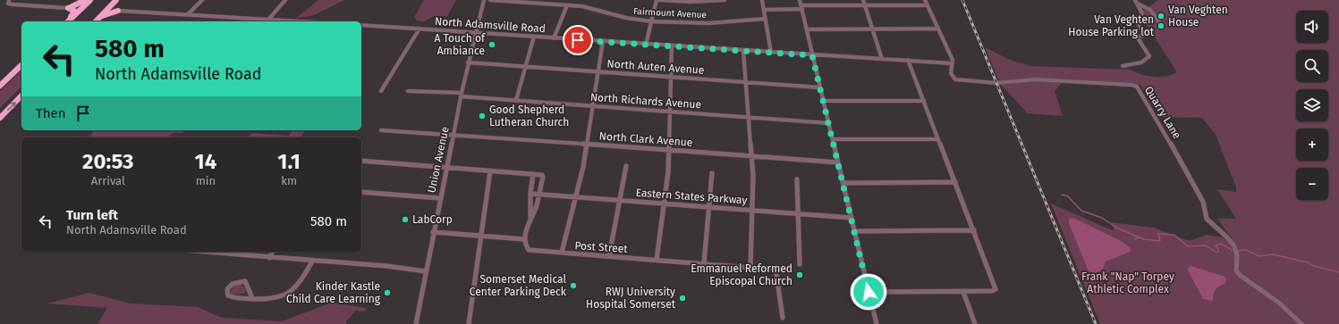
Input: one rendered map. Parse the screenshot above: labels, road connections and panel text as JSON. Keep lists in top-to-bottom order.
{
  "streets": {
    "street": [
      "Fairmount Avenue",
      "North Adamsville Road",
      "North Auten Avenue",
      "North Richards Avenue",
      "Quarry Lane",
      "North Clark Avenue",
      "Union Avenue",
      "Eastern States Parkway",
      "Post Street"
    ]
  },
  "crossings": [
    ["North Adamsville Road", "Quarry Lane"],
    ["North Adamsville Road", "Union Avenue"],
    ["North Auten Avenue", "Union Avenue"],
    ["North Richards Avenue", "Union Avenue"],
    ["North Clark Avenue", "Union Avenue"]
  ],
  "parks": ["Frank \"Nap\" Torpey Athletic Complex"],
  "places": [
    "Van Veghten House",
    "Van Veghten House Parking lot",
    "A Touch of Ambiance",
    "Good Shepherd Lutheran Church",
    "LabCorp",
    "Emmanuel Reformed Episcopal Church",
    "Somerset Medical Center Parking Deck",
    "Kinder Kastle Child Care Learning",
    "RWJ University Hospital Somerset"
  ],
  "page": {
    "map_buttons": ["+", "−"],
    "turn": ["580 m", "North Adamsville Road"],
    "then": "Then",
    "eta": [
      "20:53",
      "Arrival",
      "14",
      "min",
      "1.1",
      "km"
    ],
    "list": [
      {
        "name": "Turn left",
        "note": "North Adamsville Road",
        "value": "580 m"
      }
    ]
  }
}
